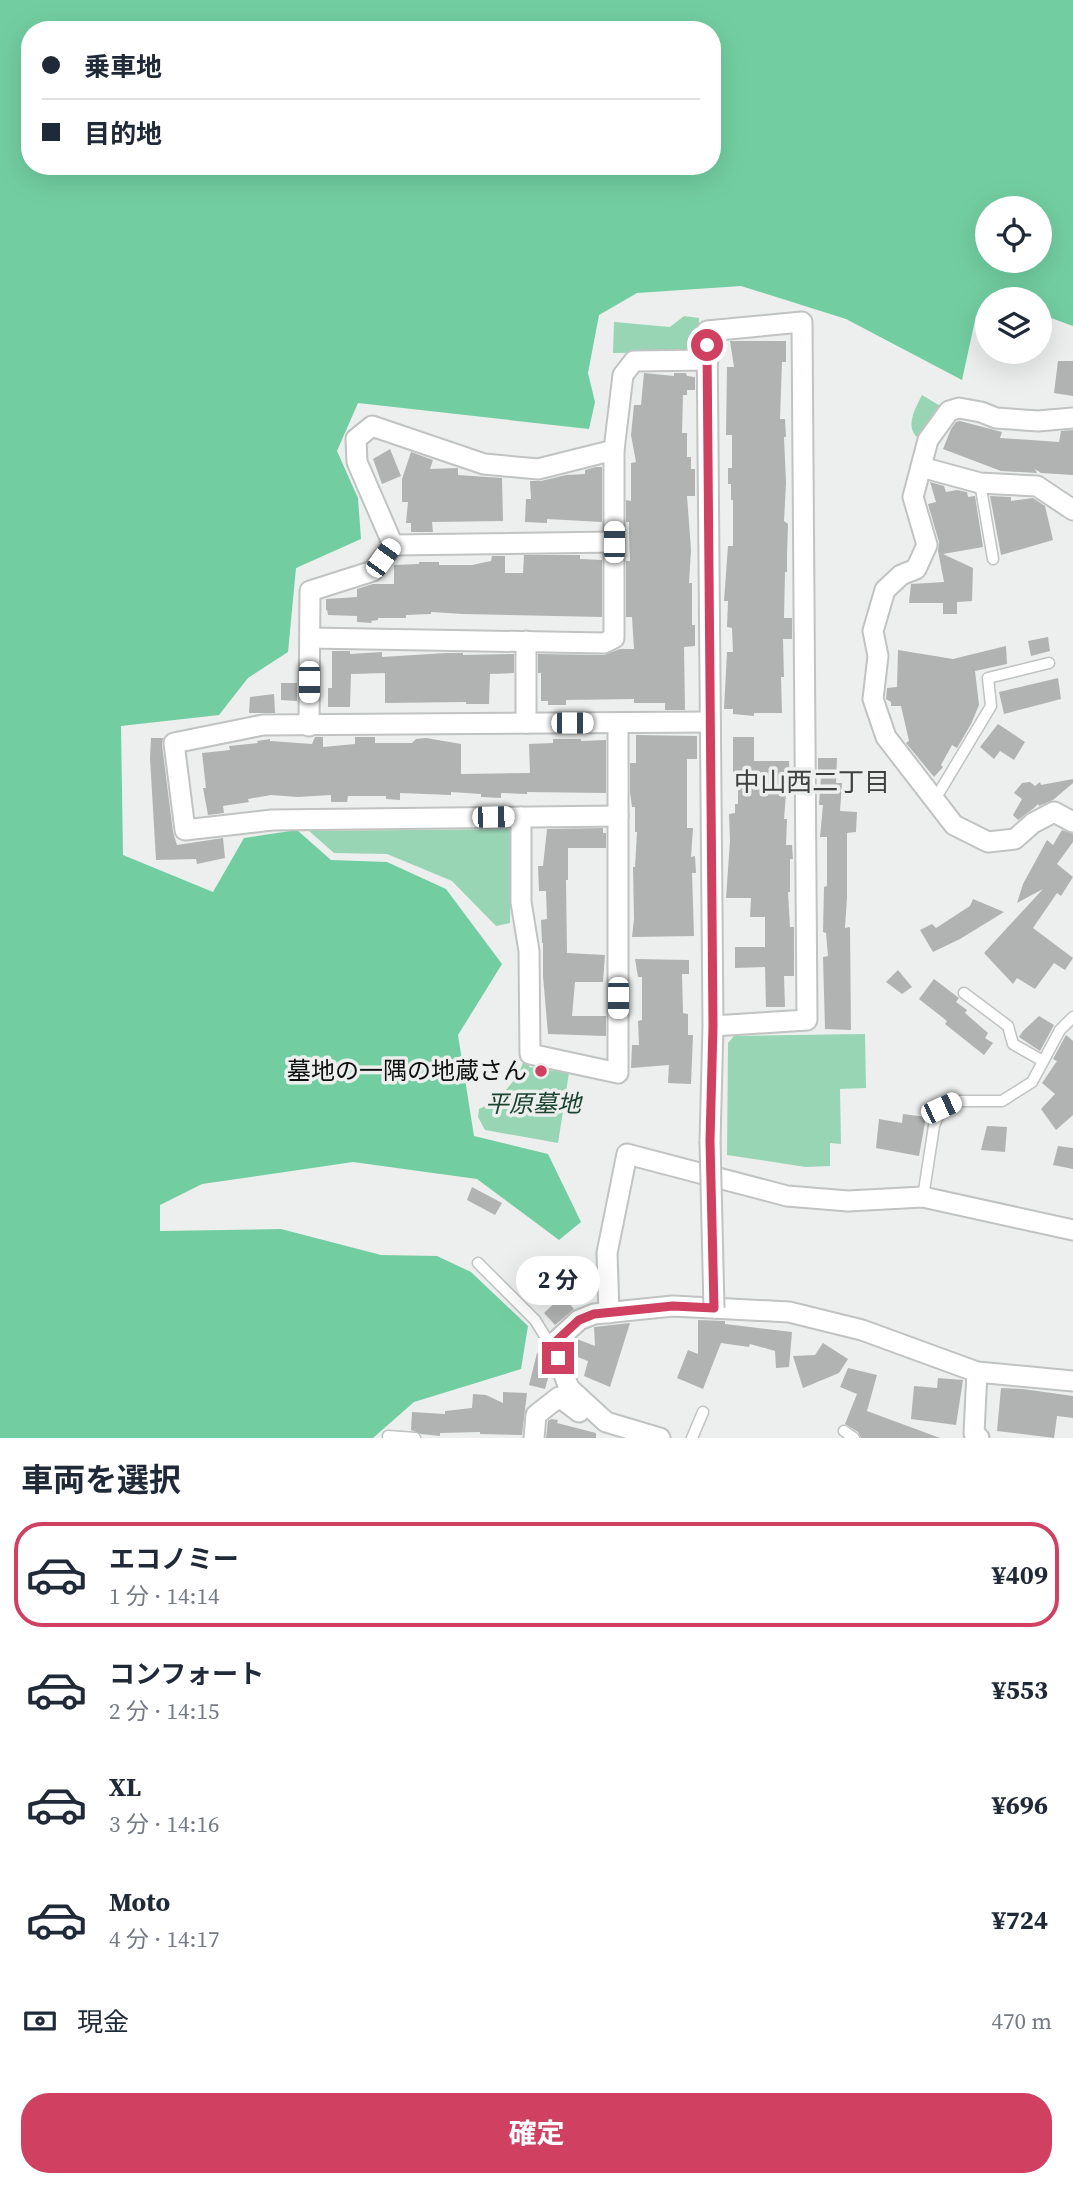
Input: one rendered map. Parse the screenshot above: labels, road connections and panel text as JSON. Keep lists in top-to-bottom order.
{
  "districts": ["中山西二丁目"],
  "parks": ["平原墓地"],
  "places": ["墓地の一隅の地蔵さん"],
  "page": {
    "banner": ["乗車地", "目的地"],
    "bubble": "2 分",
    "heading": "車両を選択",
    "list": [
      {
        "name": "エコノミー",
        "note": "1 分 · 14:14",
        "value": "¥409"
      },
      {
        "name": "コンフォート",
        "note": "2 分 · 14:15",
        "value": "¥553"
      },
      {
        "name": "XL",
        "note": "3 分 · 14:16",
        "value": "¥696"
      },
      {
        "name": "Moto",
        "note": "4 分 · 14:17",
        "value": "¥724"
      }
    ],
    "pay": ["現金", "470 m"],
    "buttons": "確定"
  }
}
